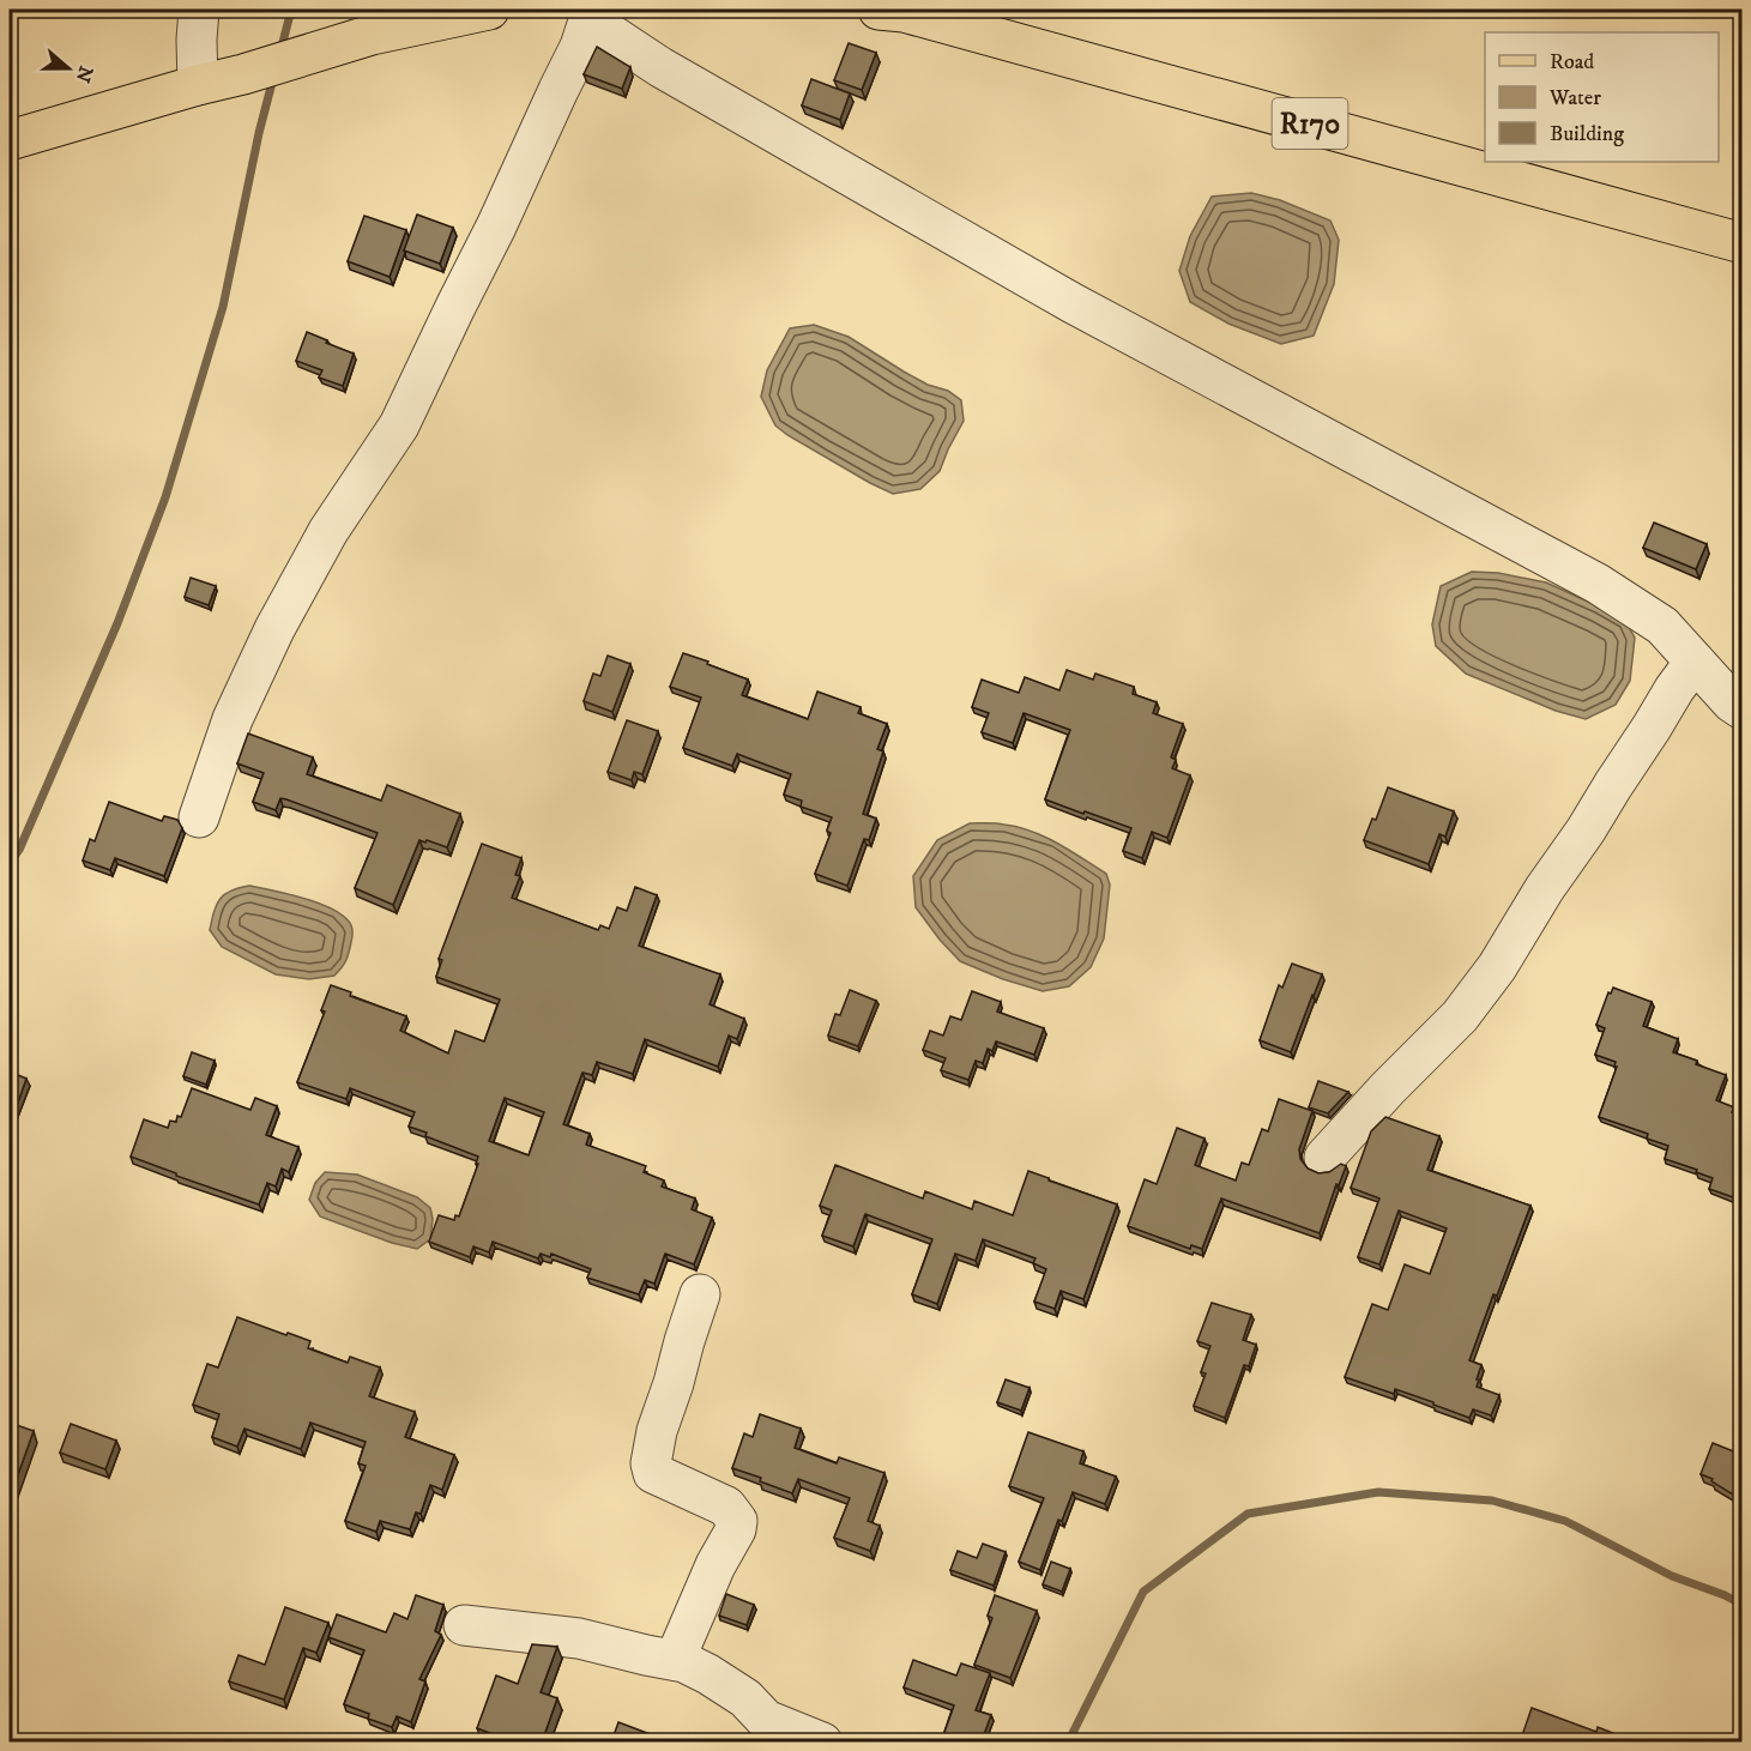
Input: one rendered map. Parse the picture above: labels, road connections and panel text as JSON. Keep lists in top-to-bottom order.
{
  "streets": {
    "main road": ["R170"]
  },
  "legend": ["Road", "Water", "Building"],
  "north": "right"
}
